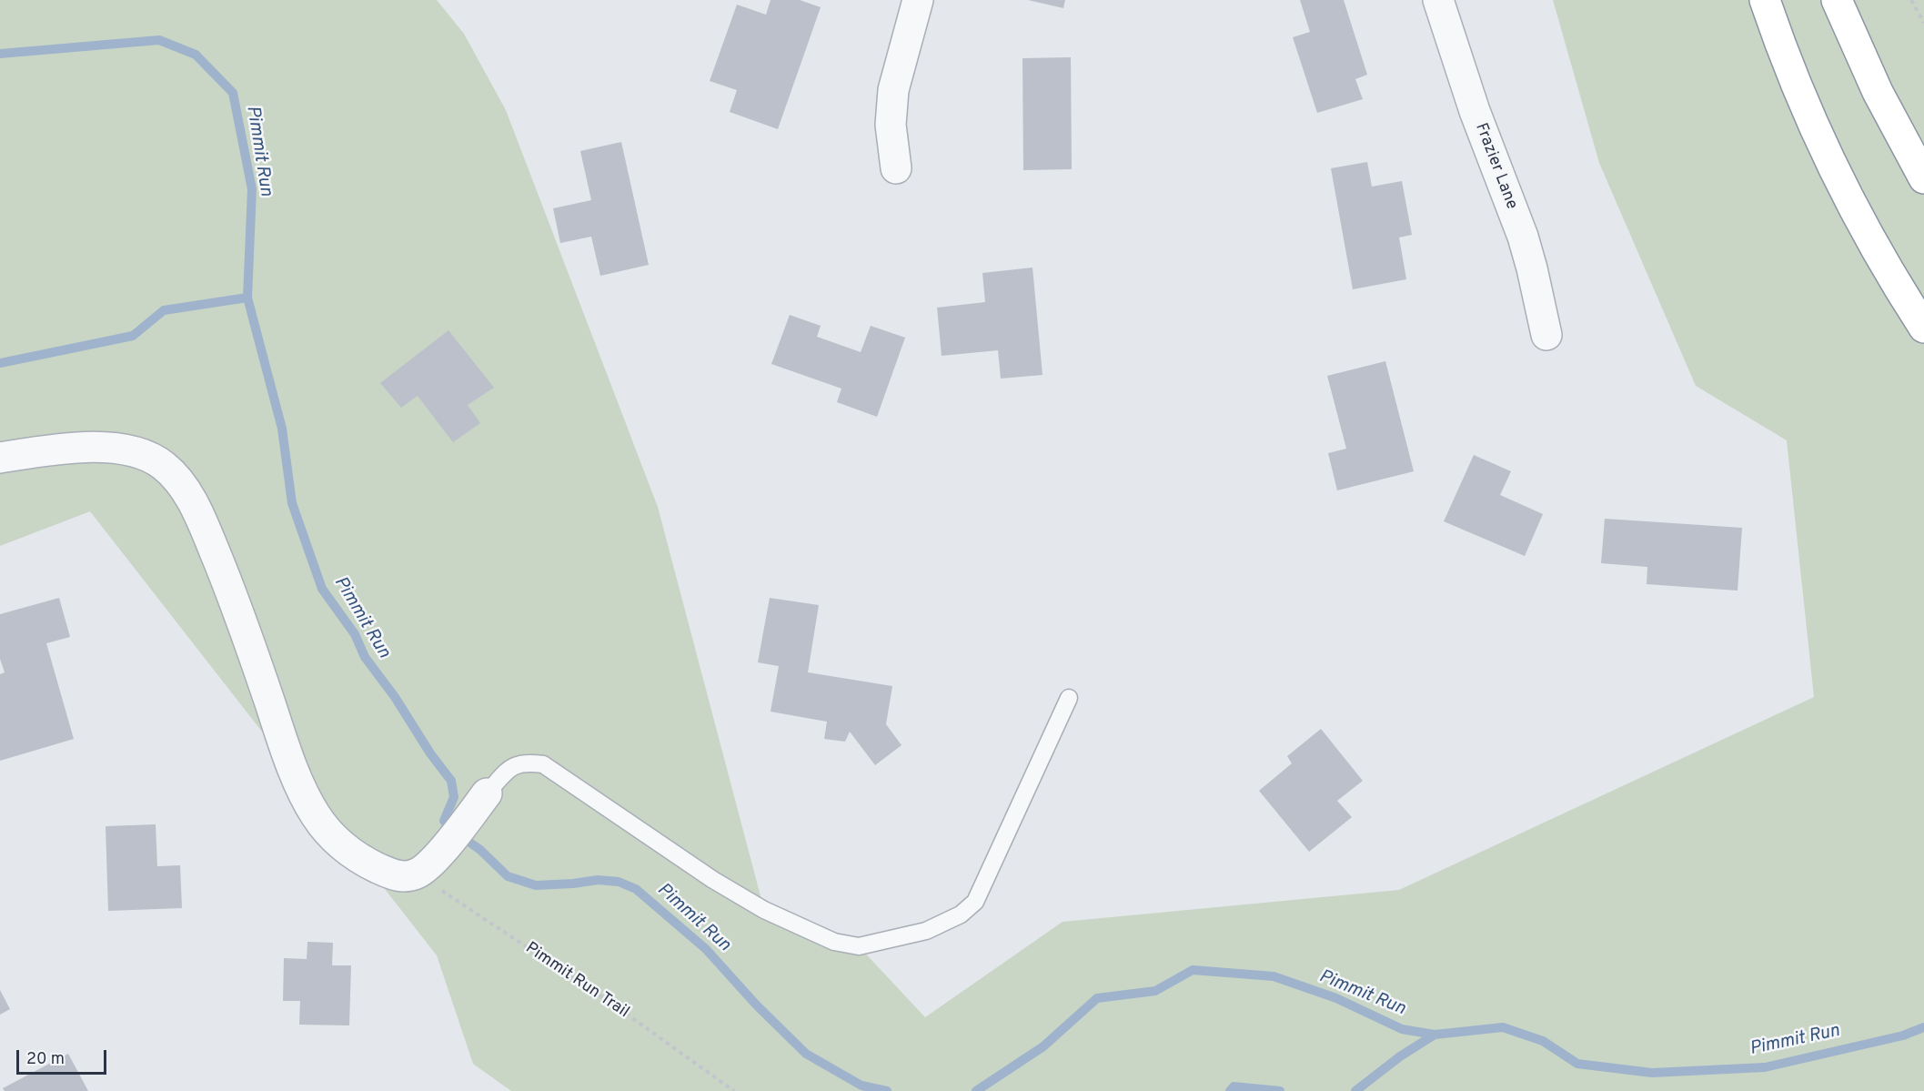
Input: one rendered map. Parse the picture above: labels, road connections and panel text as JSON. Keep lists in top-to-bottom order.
{
  "streets": {
    "street": ["Frazier Lane"],
    "path": ["Pimmit Run Trail"]
  },
  "water": ["Pimmit Run"],
  "scale_bar": "20 m"
}
